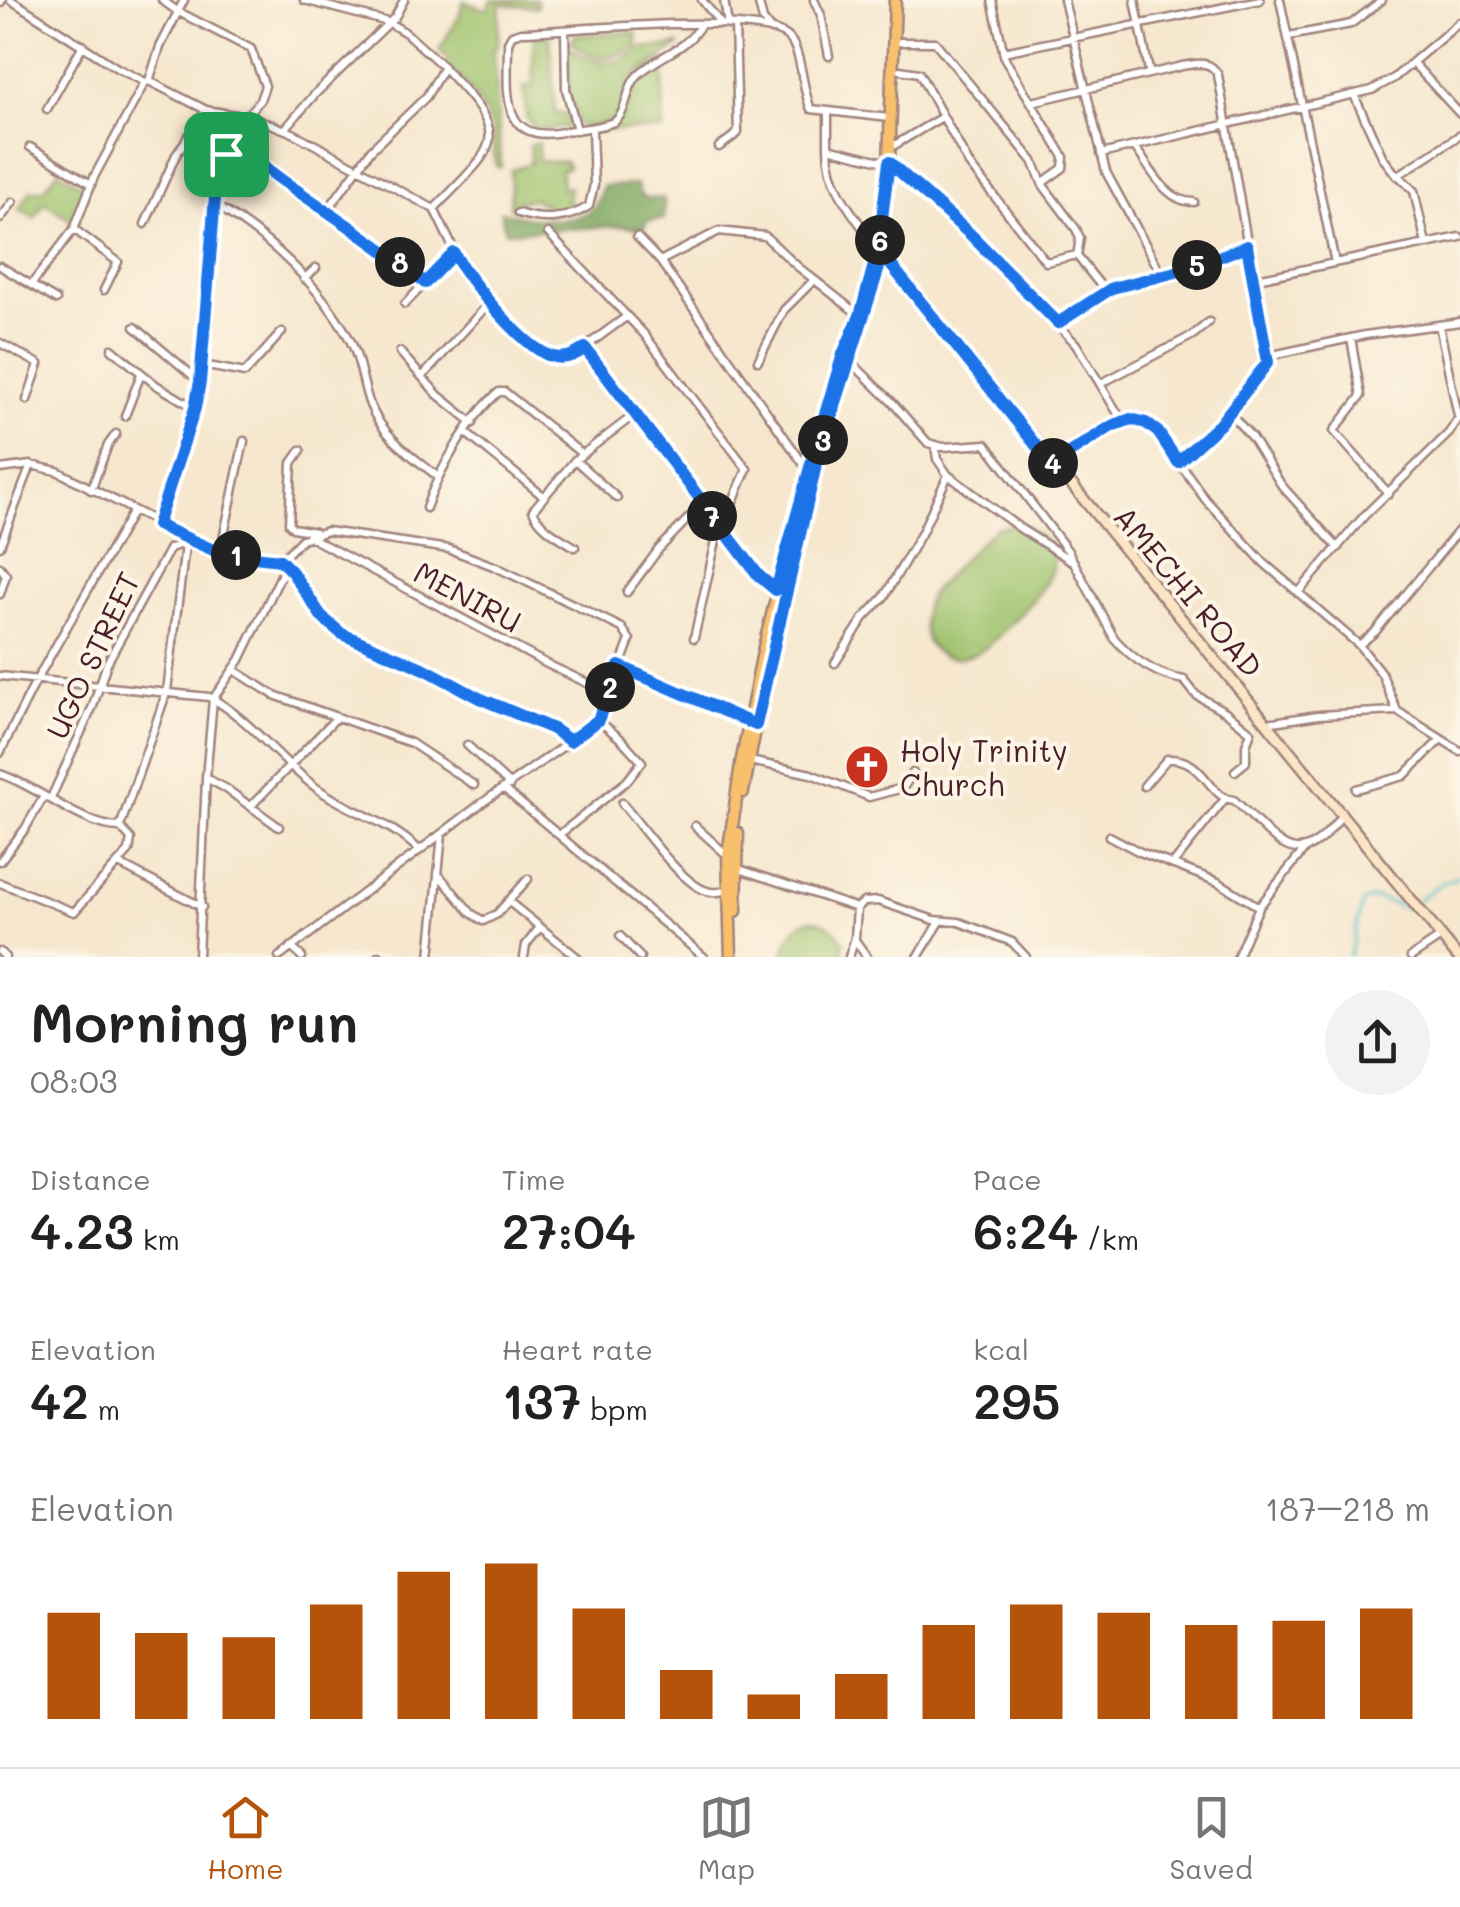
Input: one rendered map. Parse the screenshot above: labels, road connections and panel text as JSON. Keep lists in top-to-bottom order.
{
  "streets": {
    "main road": ["AMECHI ROAD"],
    "street": ["MENIRU", "UGO STREET"]
  },
  "places": {
    "church": ["Holy Trinity Church"]
  },
  "page": {
    "pins": [
      "6",
      "8",
      "5",
      "3",
      "4",
      "7",
      "1",
      "2"
    ],
    "heading": ["Morning run", "08:03"],
    "stats": [
      ["Distance", "4.23 km"],
      ["Time", "27:04"],
      ["Pace", "6:24 /km"],
      ["Elevation", "42 m"],
      ["Heart rate", "137 bpm"],
      ["kcal", "295"]
    ],
    "chart": ["Elevation", "187–218 m"],
    "tabs": ["Home", "Map", "Saved"]
  }
}
